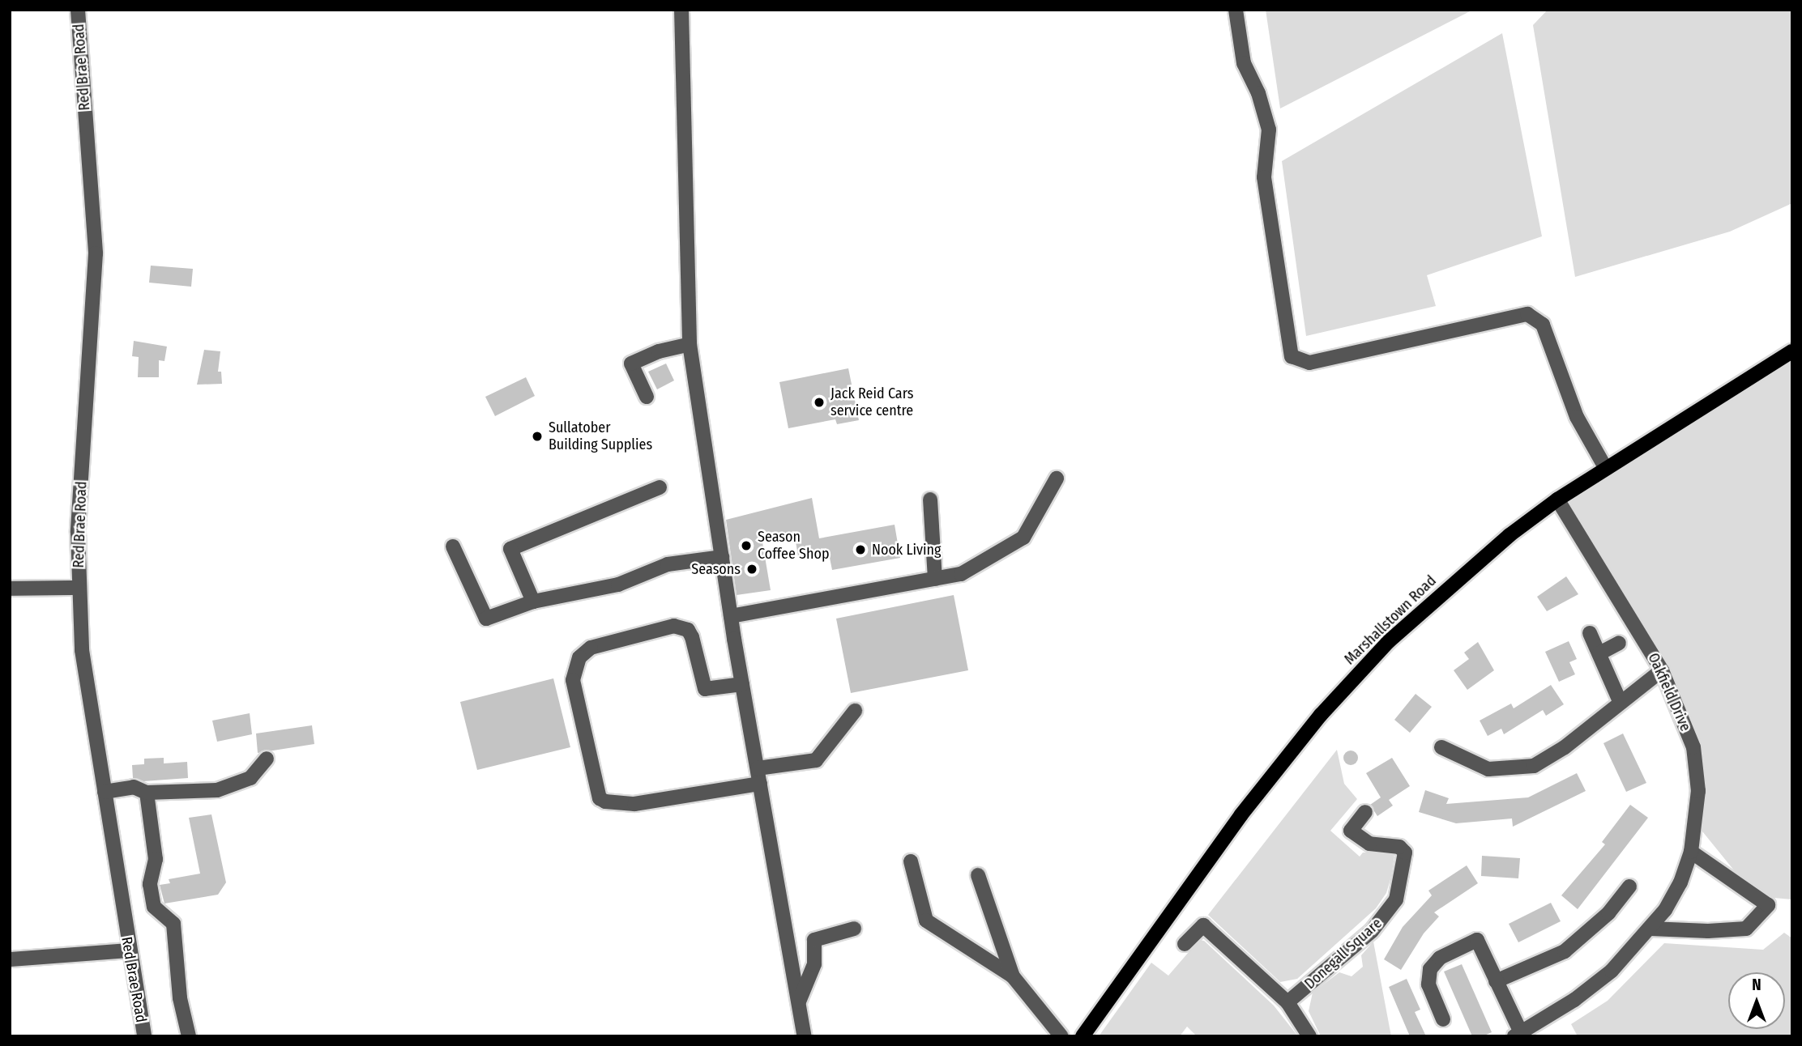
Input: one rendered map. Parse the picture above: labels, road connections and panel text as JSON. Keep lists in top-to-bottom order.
{
  "streets": {
    "main road": ["Marshallstown Road"],
    "street": ["Red Brae Road", "Oakfield Drive", "Donegall Square"]
  },
  "crossings": [
    ["Marshallstown Road", "Oakfield Drive"]
  ],
  "places": [
    "Jack Reid Cars service centre",
    "Sullatober Building Supplies",
    "Season Coffee Shop",
    "Nook Living",
    "Seasons"
  ],
  "north": "top"
}
